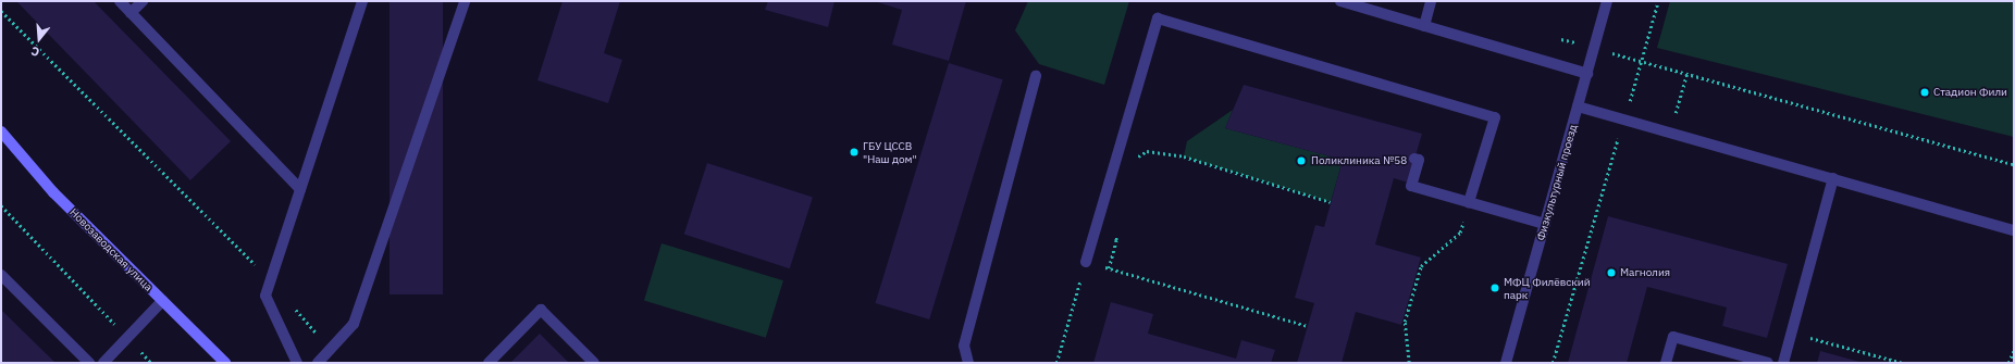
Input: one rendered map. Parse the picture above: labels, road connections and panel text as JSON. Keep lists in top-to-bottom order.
{
  "streets": {
    "street": ["Физкультурный проезд", "Новозаводская улица"]
  },
  "places": [
    "Стадион Фили",
    "ГБУ ЦССВ \"Наш дом\"",
    "Поликлиника №58",
    "Магнолия",
    "МФЦ Филёвский парк"
  ],
  "north": "bottom"
}
